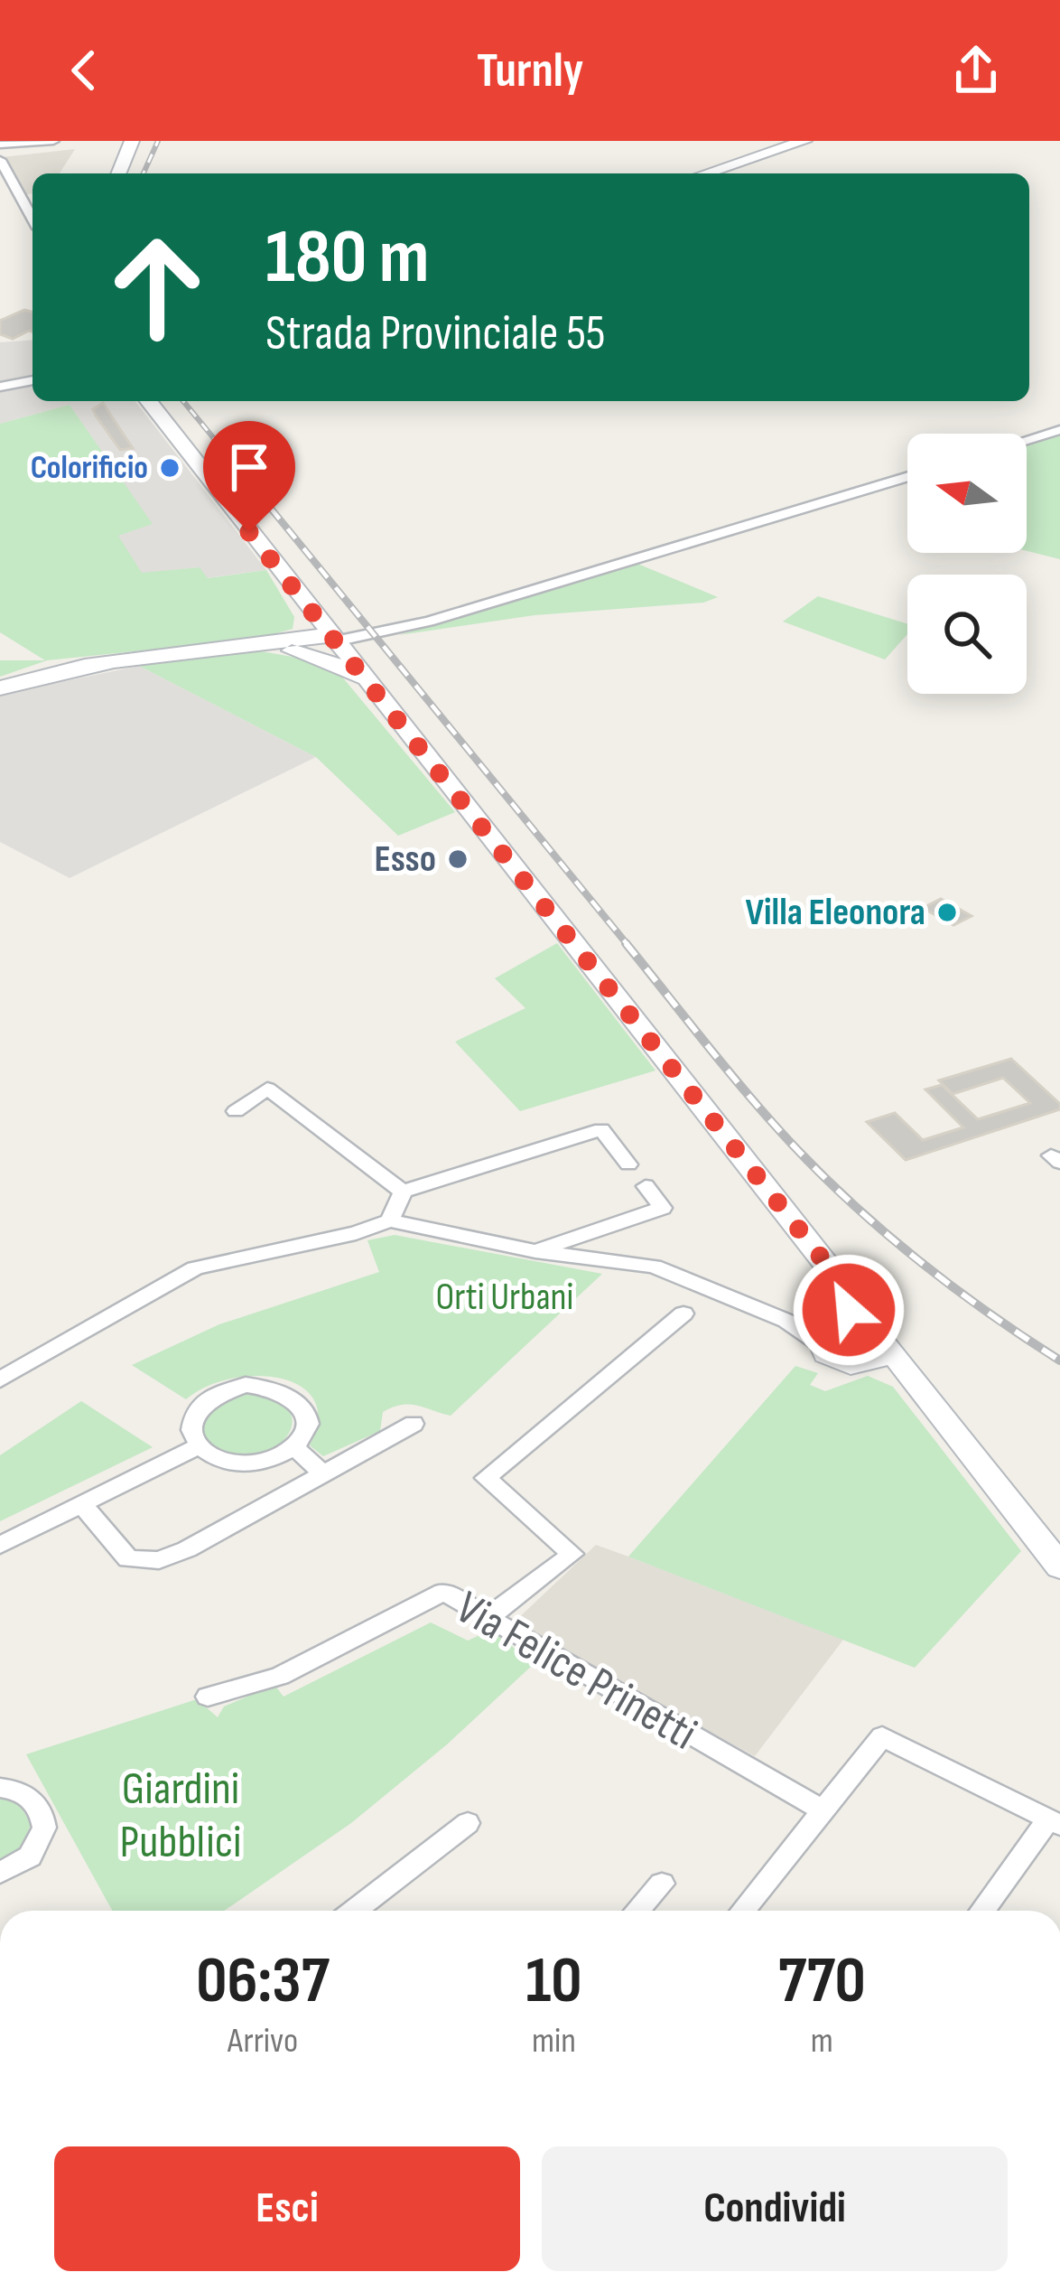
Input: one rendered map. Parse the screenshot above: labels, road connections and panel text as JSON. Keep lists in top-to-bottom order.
{
  "streets": {
    "street": ["Via Felice Prinetti"]
  },
  "parks": ["Orti Urbani", "Giardini Pubblici"],
  "places": ["Colorificio", "Esso", "Villa Eleonora"],
  "north": "left",
  "page": {
    "header": "Turnly",
    "turn": ["180 m", "Strada Provinciale 55"],
    "eta": [
      "06:37",
      "Arrivo",
      "10",
      "min",
      "770",
      "m"
    ],
    "buttons": ["Esci", "Condividi"]
  }
}
